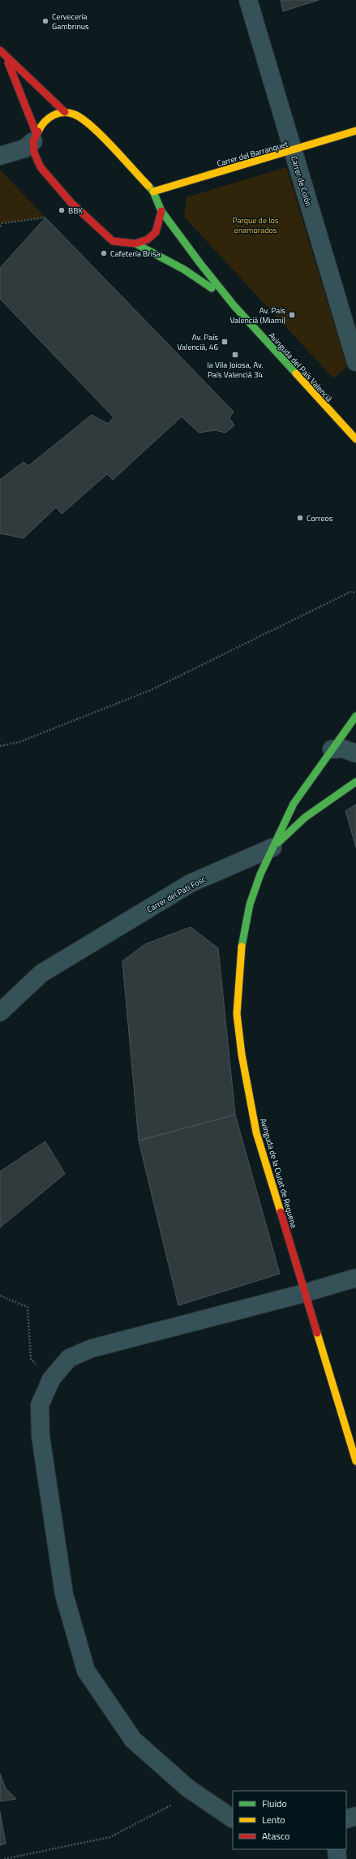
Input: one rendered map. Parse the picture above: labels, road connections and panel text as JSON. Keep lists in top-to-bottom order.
{
  "streets": {
    "street": [
      "Carrer del Barranquet",
      "Carrer de Colón",
      "Avinguda del País Valencià",
      "Carrer del Pati Fosc",
      "Avinguda de la Ciutat de Requena"
    ]
  },
  "crossings": [
    ["Carrer del Barranquet", "Carrer de Colón"],
    ["Carrer del Pati Fosc", "Avinguda de la Ciutat de Requena"]
  ],
  "parks": ["Parque de los enamorados"],
  "places": {
    "other": [
      "Cervecería Gambrinus",
      "BBK",
      "Cafetería Brisa",
      "Correos"
    ],
    "transit": ["Av. País Valencià (Miami)", "Av. País Valencià, 46", "la Vila Joiosa, Av. País Valencià 34"]
  },
  "legend": ["Fluido", "Lento", "Atasco"]
}
